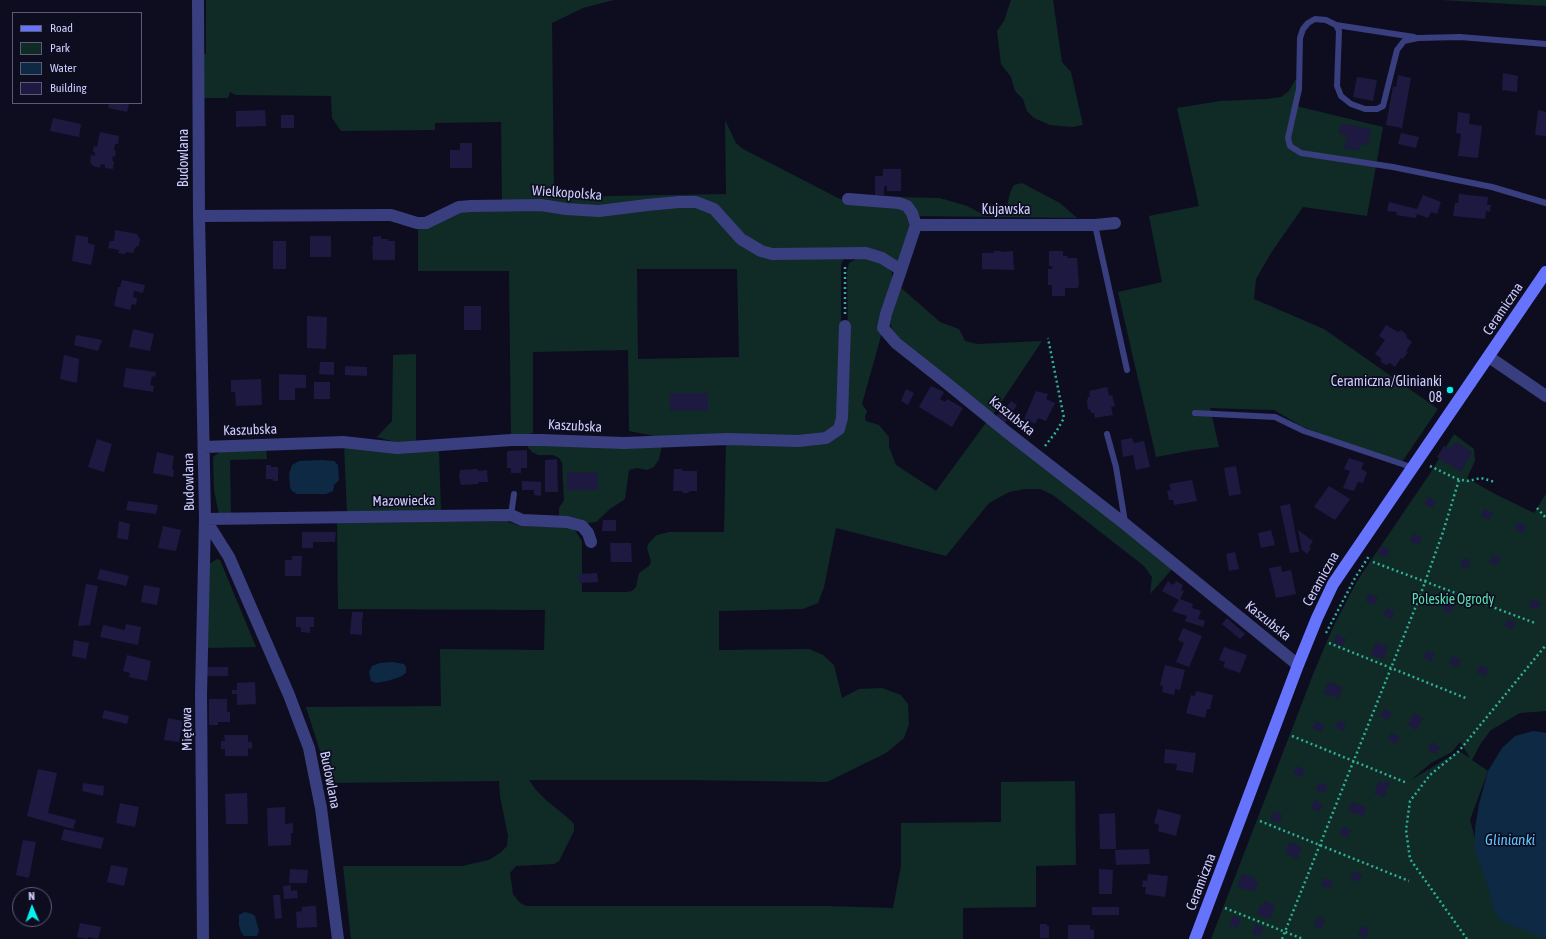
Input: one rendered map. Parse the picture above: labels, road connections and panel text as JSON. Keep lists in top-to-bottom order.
{
  "streets": {
    "street": [
      "Budowlana",
      "Wielkopolska",
      "Kujawska",
      "Ceramiczna",
      "Kaszubska",
      "Mazowiecka",
      "Miętowa"
    ]
  },
  "crossings": [
    ["Budowlana", "Wielkopolska"],
    ["Budowlana", "Kaszubska"],
    ["Budowlana", "Mazowiecka"],
    ["Budowlana", "Miętowa"],
    ["Wielkopolska", "Kaszubska"],
    ["Ceramiczna", "Kaszubska"],
    ["Mazowiecka", "Miętowa"]
  ],
  "water": ["Glinianki"],
  "parks": ["Poleskie Ogrody"],
  "places": ["Ceramiczna/Glinianki 08"],
  "legend": [
    "Road",
    "Park",
    "Water",
    "Building"
  ],
  "north": "top"
}
